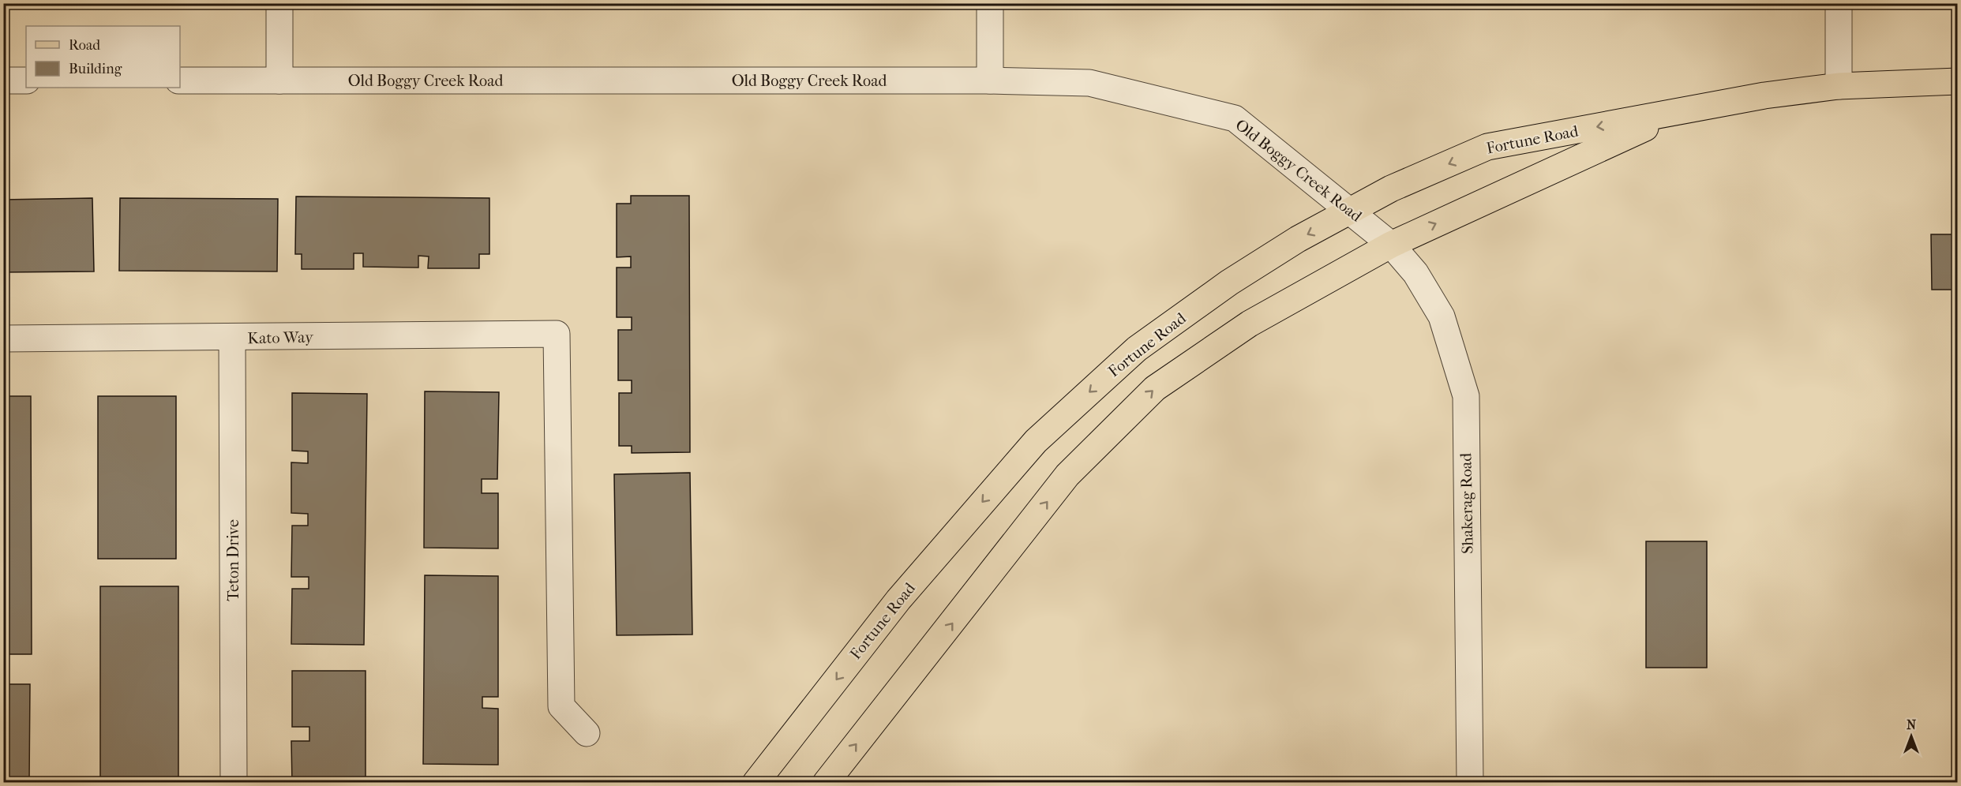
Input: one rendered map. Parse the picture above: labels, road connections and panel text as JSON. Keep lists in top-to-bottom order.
{
  "streets": {
    "main road": ["Fortune Road"],
    "street": [
      "Old Boggy Creek Road",
      "Kato Way",
      "Shakerag Road",
      "Teton Drive"
    ]
  },
  "crossings": [
    ["Old Boggy Creek Road", "Fortune Road"],
    ["Old Boggy Creek Road", "Shakerag Road"],
    ["Fortune Road", "Shakerag Road"],
    ["Kato Way", "Teton Drive"]
  ],
  "legend": ["Road", "Building"],
  "north": "top"
}
